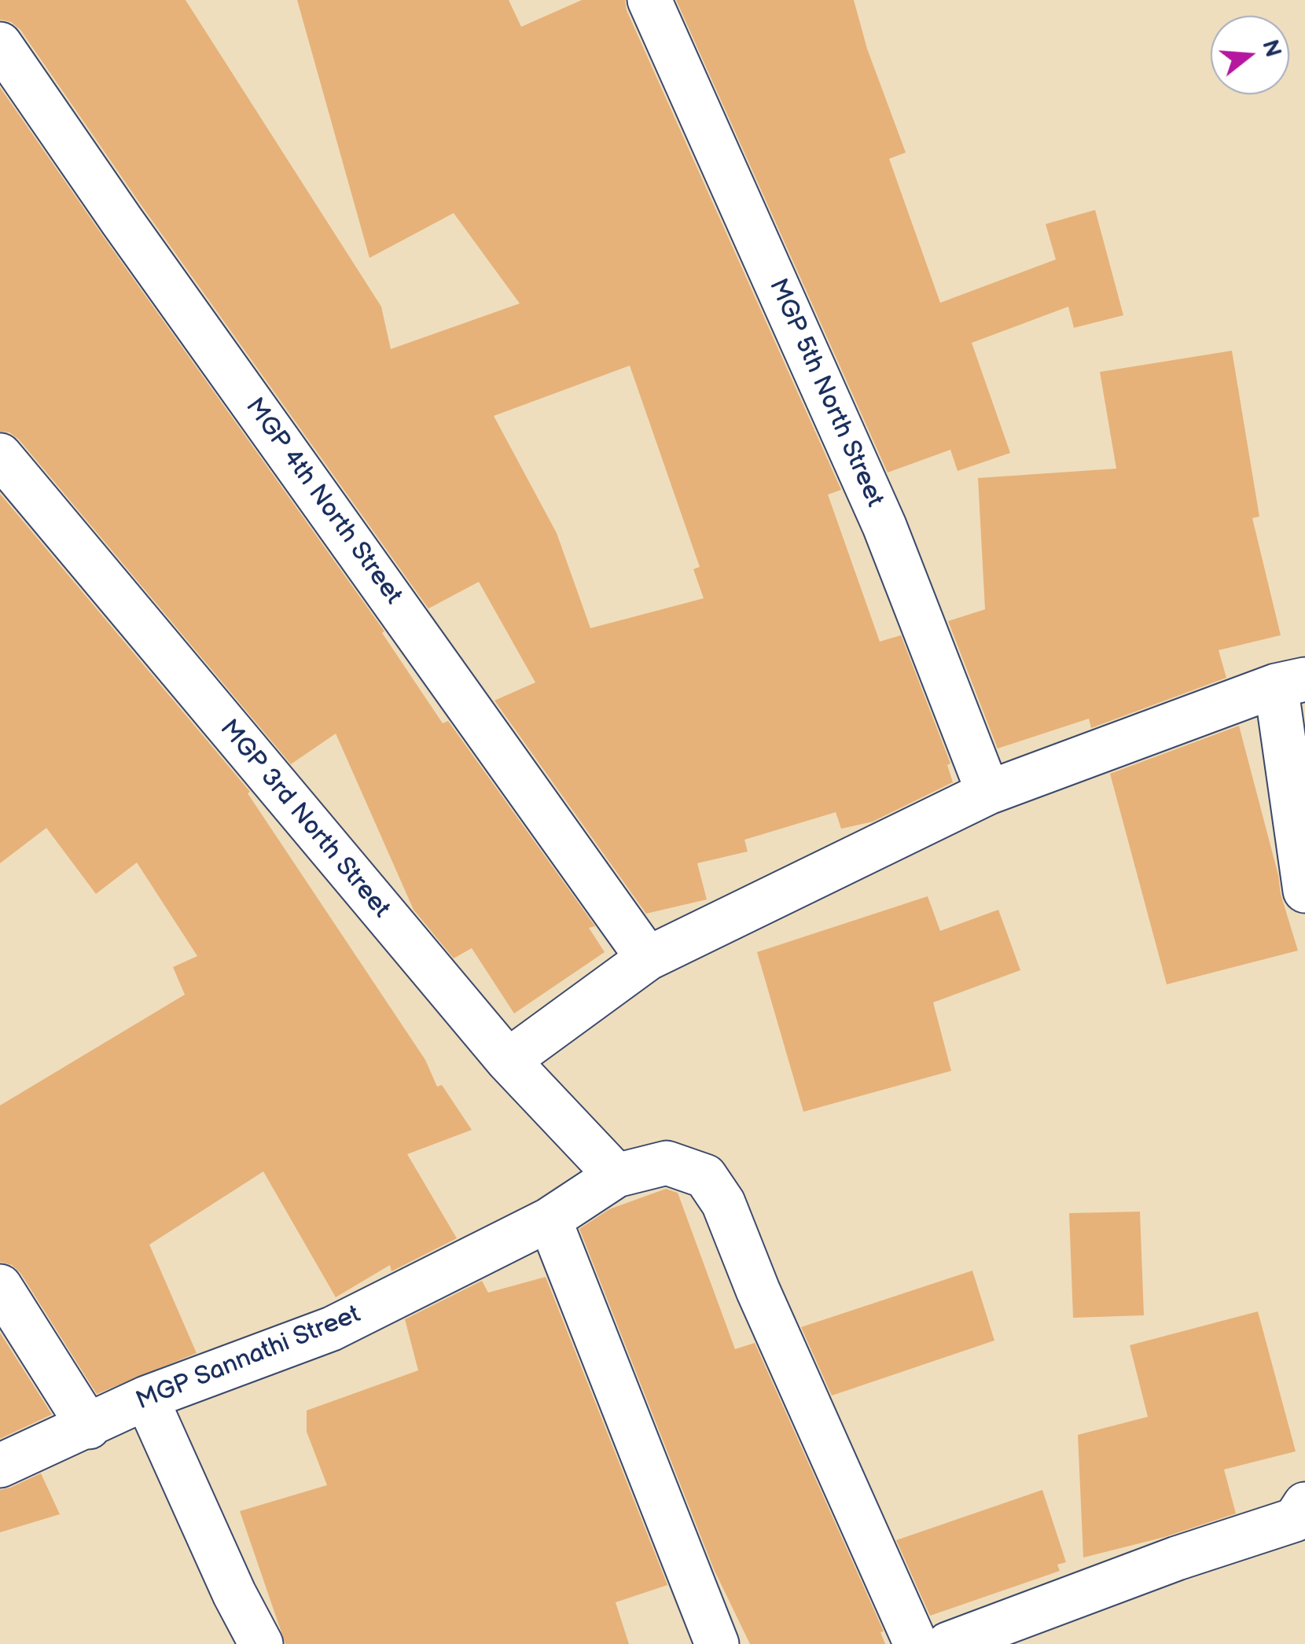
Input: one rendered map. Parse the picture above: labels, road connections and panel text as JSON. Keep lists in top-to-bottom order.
{
  "streets": {
    "street": [
      "MGP 5th North Street",
      "MGP 4th North Street",
      "MGP 3rd North Street",
      "MGP Sannathi Street"
    ]
  },
  "crossings": [
    ["MGP 3rd North Street", "MGP Sannathi Street"]
  ],
  "north": "right"
}
